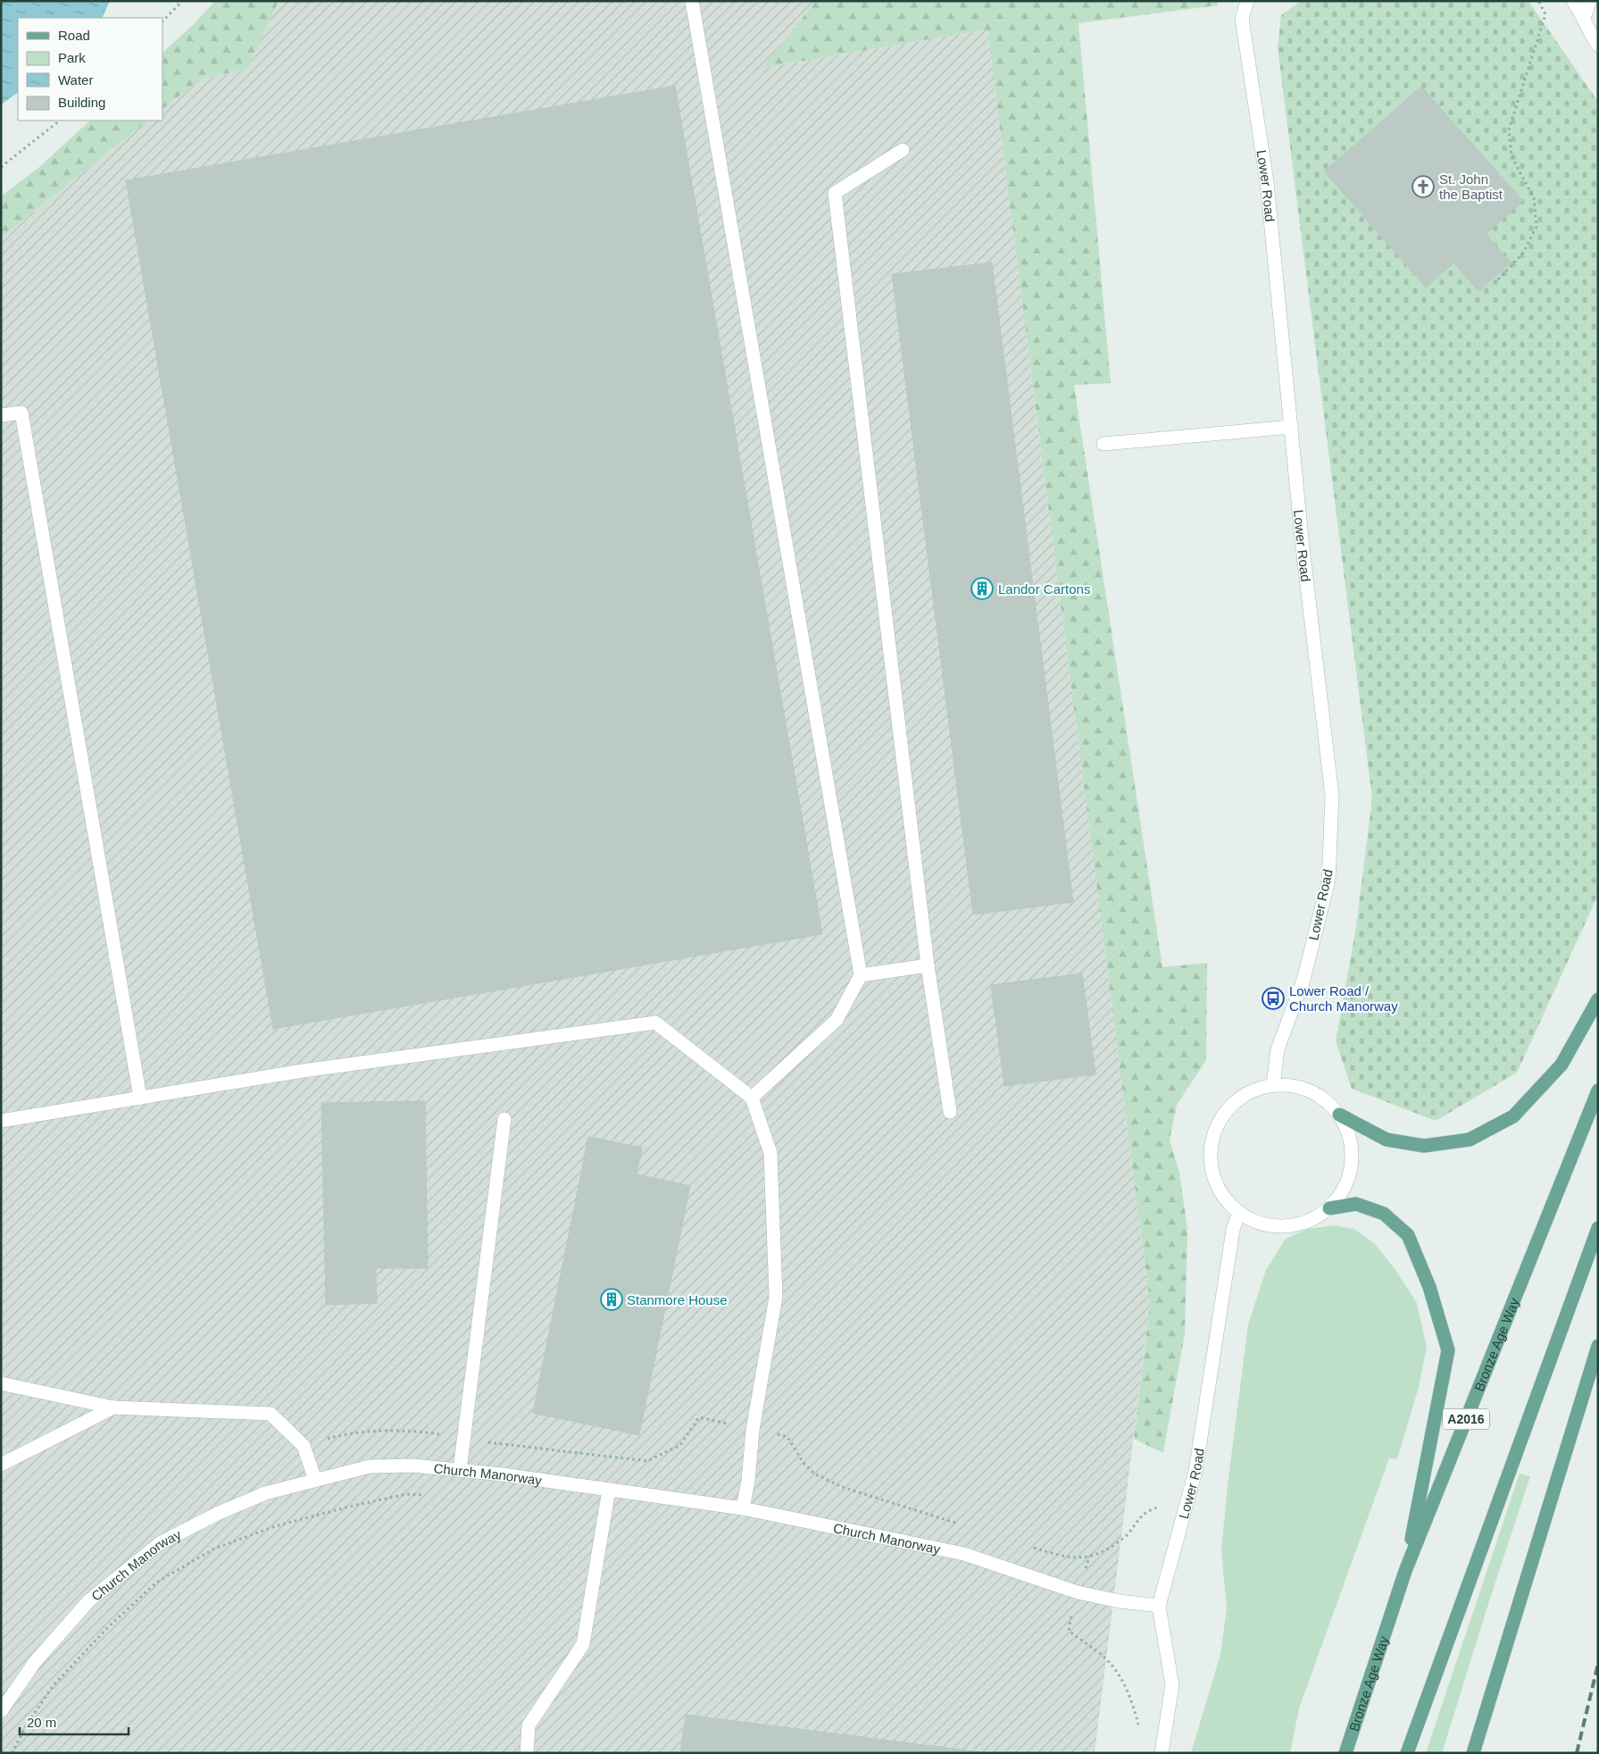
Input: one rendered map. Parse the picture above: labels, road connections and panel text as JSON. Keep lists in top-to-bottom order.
{
  "streets": {
    "main road": ["Bronze Age Way", "A2016"],
    "street": ["Lower Road", "Church Manorway"]
  },
  "crossings": [
    ["Lower Road", "Church Manorway"]
  ],
  "places": {
    "church": ["St. John the Baptist"],
    "building": ["Landor Cartons", "Stanmore House"],
    "bus stop": ["Lower Road / Church Manorway"]
  },
  "legend": [
    "Road",
    "Park",
    "Water",
    "Building"
  ],
  "scale_bar": "20 m"
}
